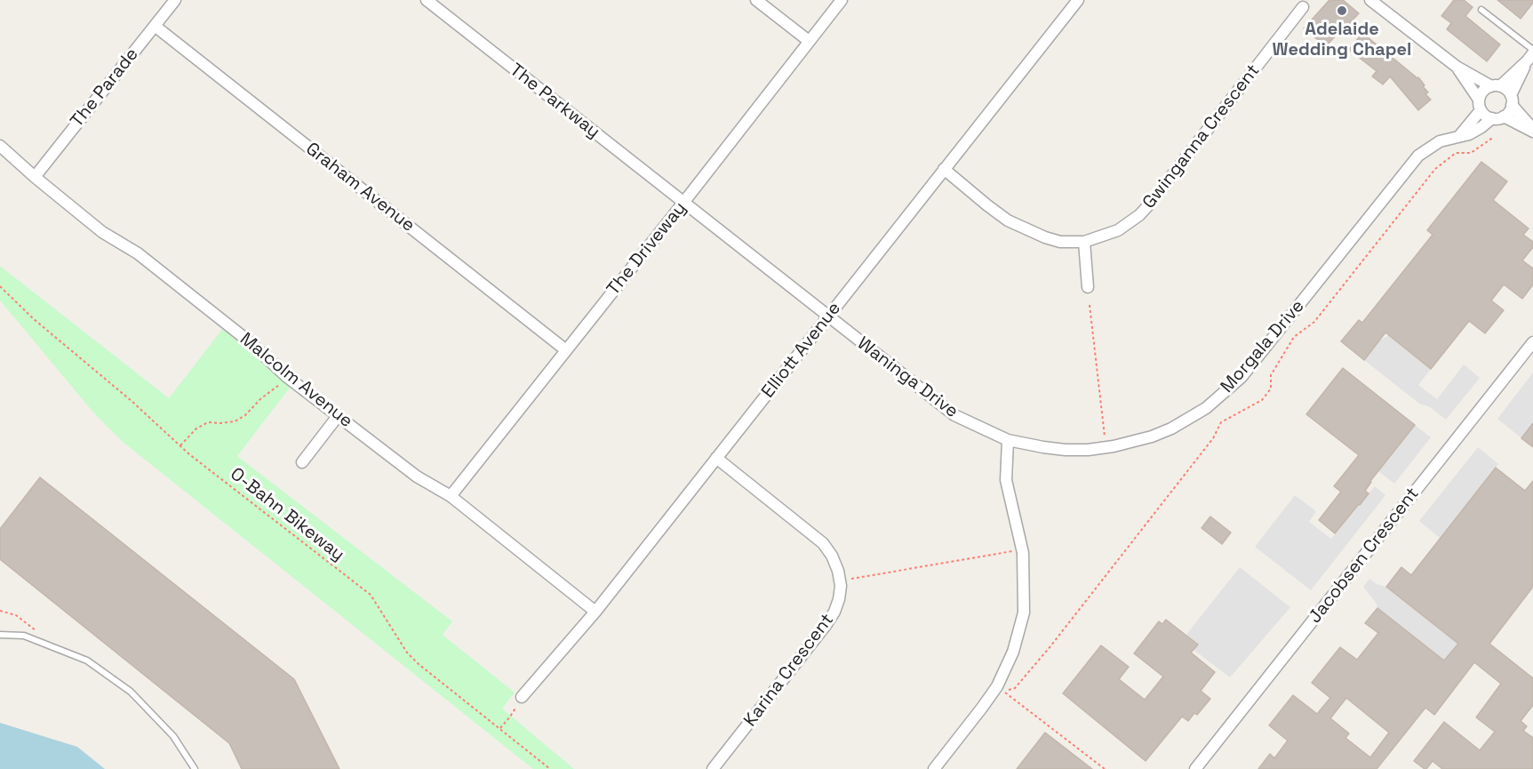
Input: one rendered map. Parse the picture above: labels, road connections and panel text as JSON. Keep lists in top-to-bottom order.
{
  "streets": {
    "street": [
      "The Parade",
      "The Parkway",
      "Gwinganna Crescent",
      "Graham Avenue",
      "The Driveway",
      "Morgala Drive",
      "Elliott Avenue",
      "Waninga Drive",
      "Malcolm Avenue",
      "Jacobsen Crescent",
      "Karina Crescent"
    ],
    "path": ["O-Bahn Bikeway"]
  },
  "crossings": [
    ["The Parade", "Graham Avenue"],
    ["The Parade", "Malcolm Avenue"],
    ["The Parkway", "The Driveway"],
    ["The Parkway", "Waninga Drive"],
    ["Gwinganna Crescent", "Elliott Avenue"],
    ["Graham Avenue", "The Driveway"],
    ["The Driveway", "Waninga Drive"],
    ["The Driveway", "Malcolm Avenue"],
    ["Morgala Drive", "Waninga Drive"],
    ["Elliott Avenue", "Waninga Drive"],
    ["Elliott Avenue", "Malcolm Avenue"],
    ["Elliott Avenue", "Karina Crescent"]
  ],
  "places": ["Adelaide Wedding Chapel"]
}
